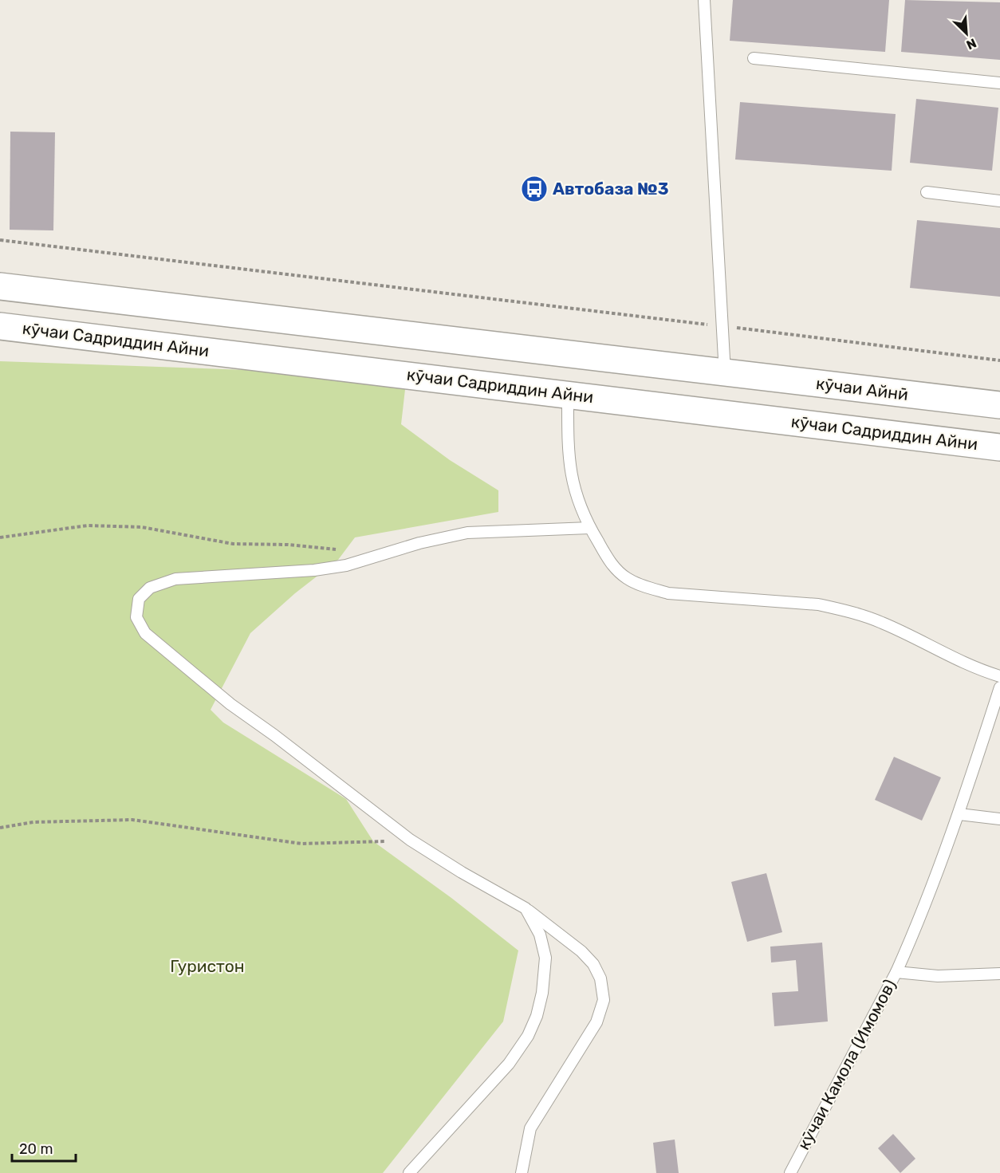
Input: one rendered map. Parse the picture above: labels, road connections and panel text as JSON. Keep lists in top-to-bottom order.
{
  "streets": {
    "highway": ["кӯчаи Садриддин Айни", "кӯчаи Айнӣ"],
    "lane": ["кӯчаи Камола (Имомов)"]
  },
  "parks": ["Гуристон"],
  "places": {
    "bus stop": ["Автобаза №3"]
  },
  "scale_bar": "20 m",
  "north": "bottom right"
}
